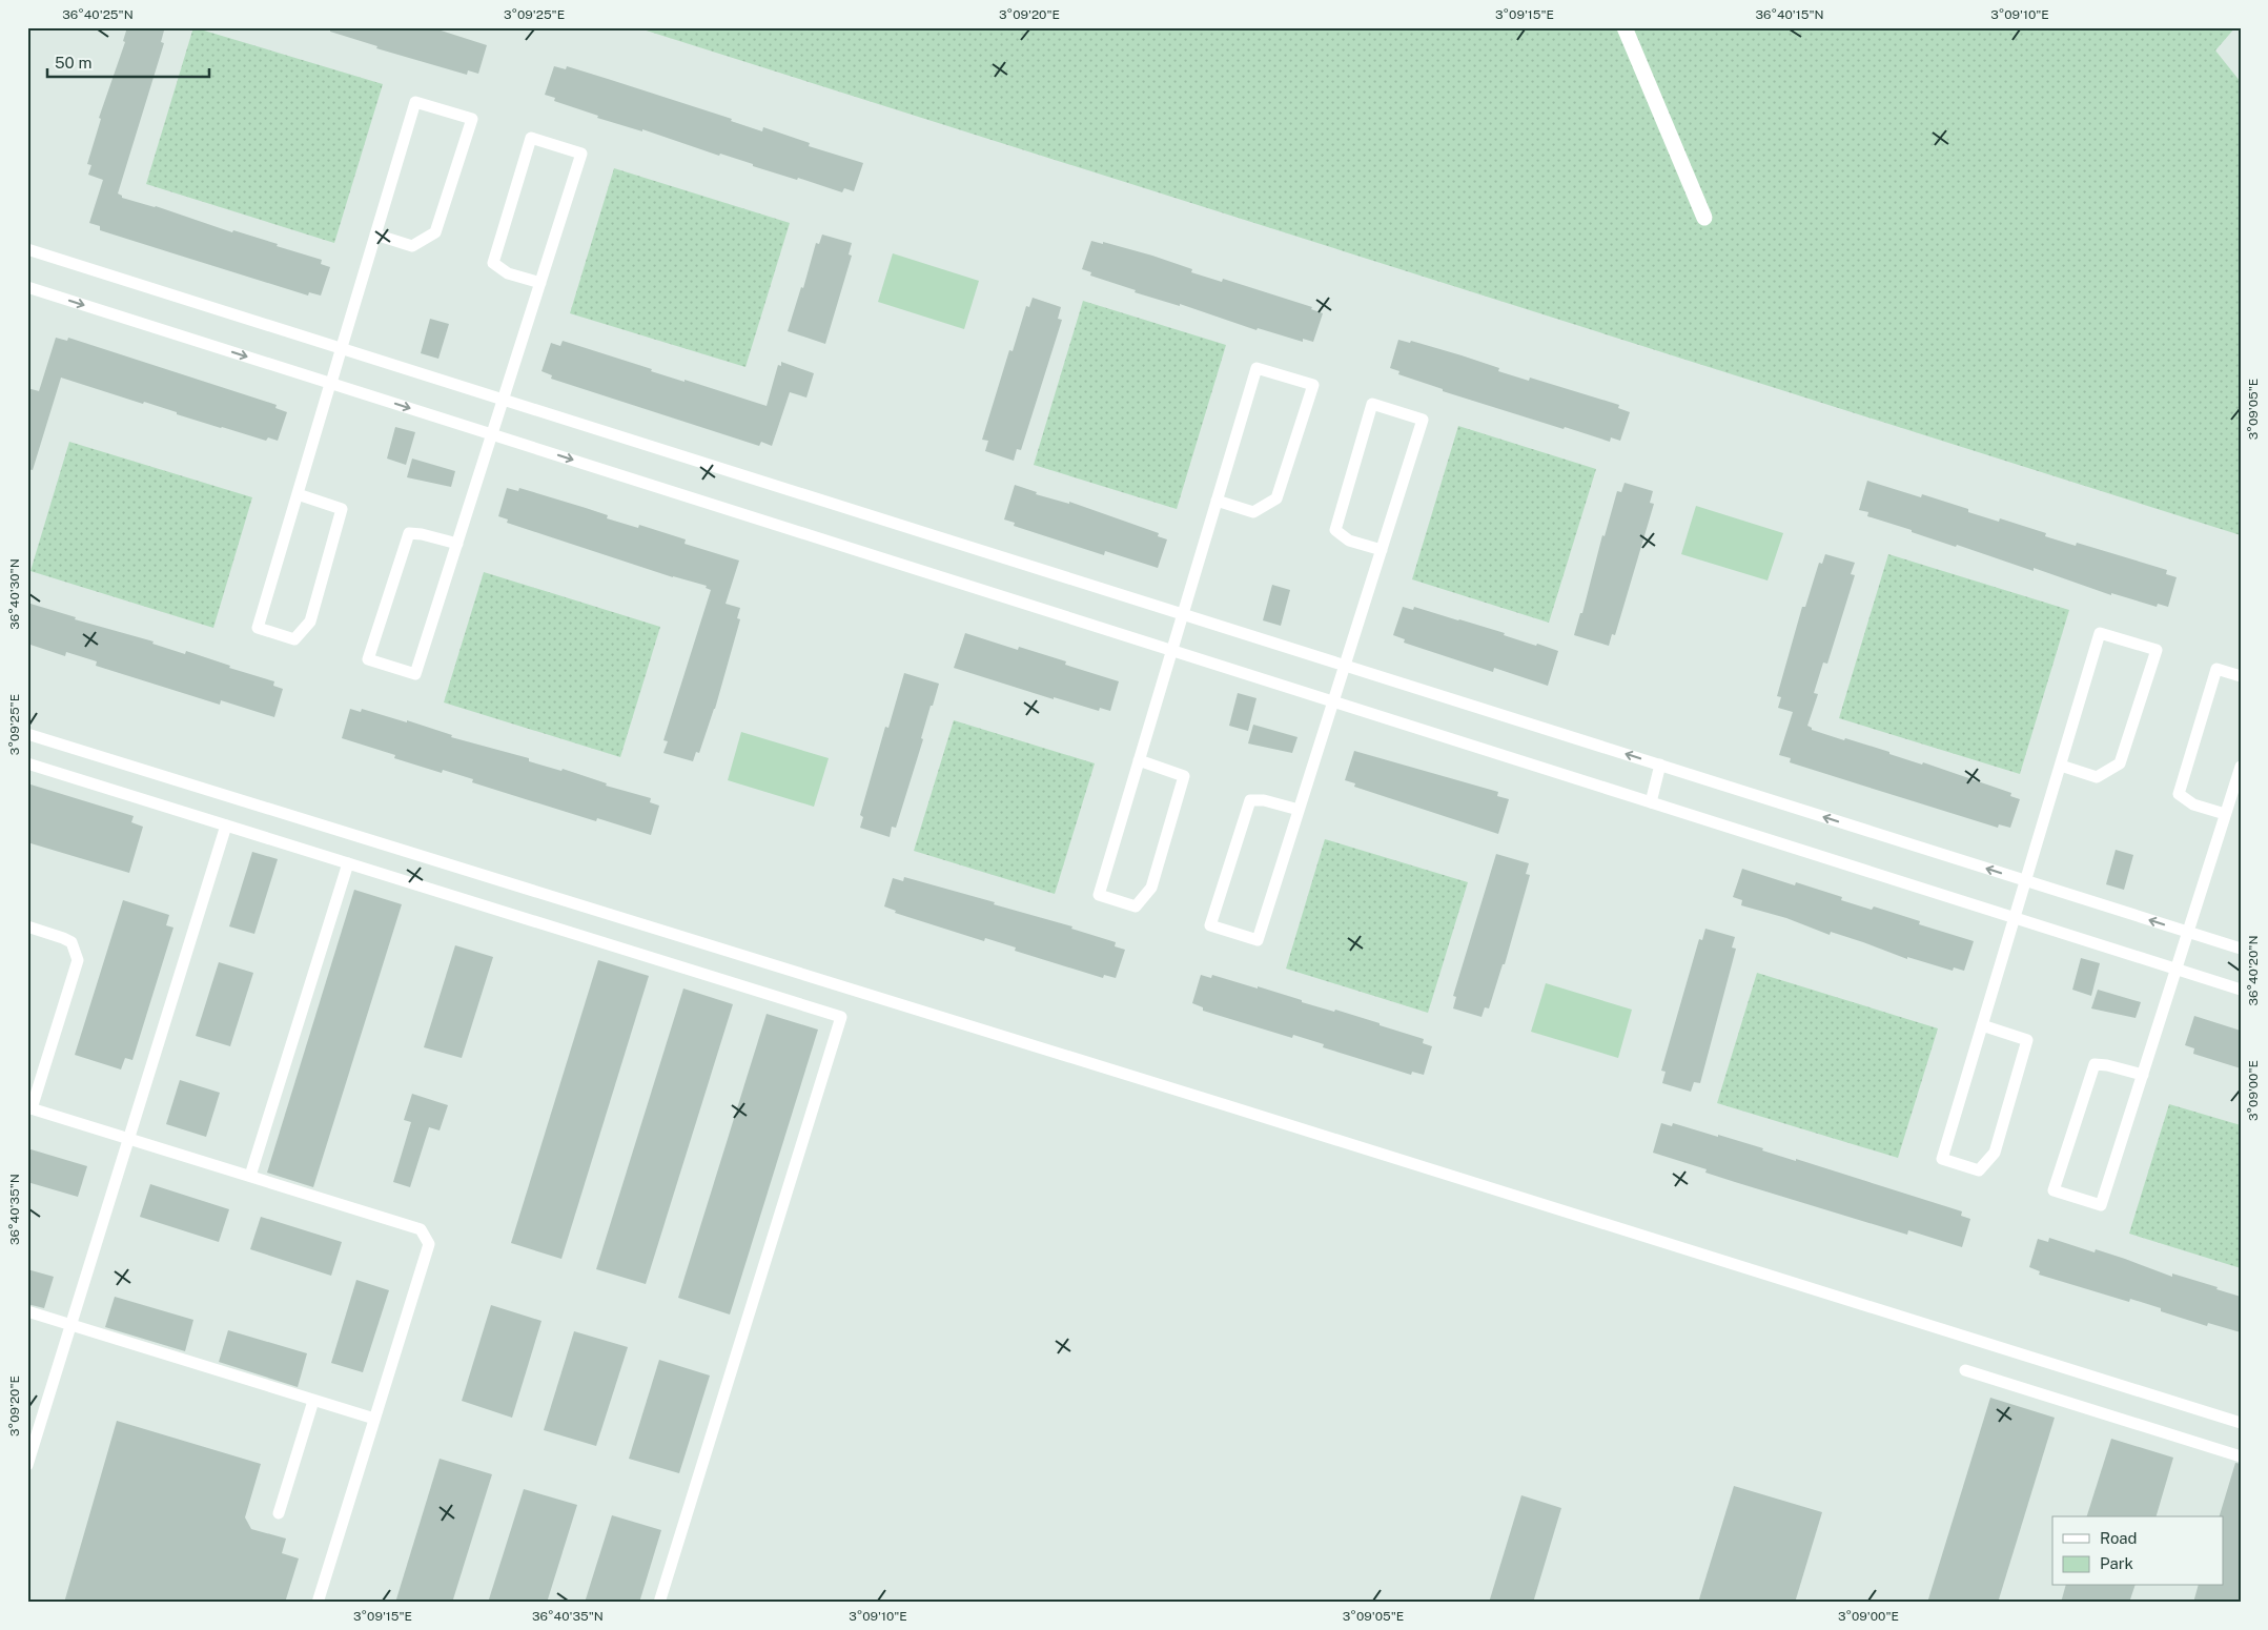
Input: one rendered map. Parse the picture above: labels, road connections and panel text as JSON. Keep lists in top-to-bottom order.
{
  "legend": ["Road", "Park"],
  "scale_bar": "50 m",
  "coordinates": [
    "36°40'25\"N",
    "3°09'25\"E",
    "3°09'20\"E",
    "3°09'15\"E",
    "36°40'15\"N",
    "3°09'10\"E",
    "3°09'05\"E",
    "36°40'30\"N",
    "36°40'20\"N",
    "3°09'00\"E",
    "36°40'35\"N"
  ]
}
